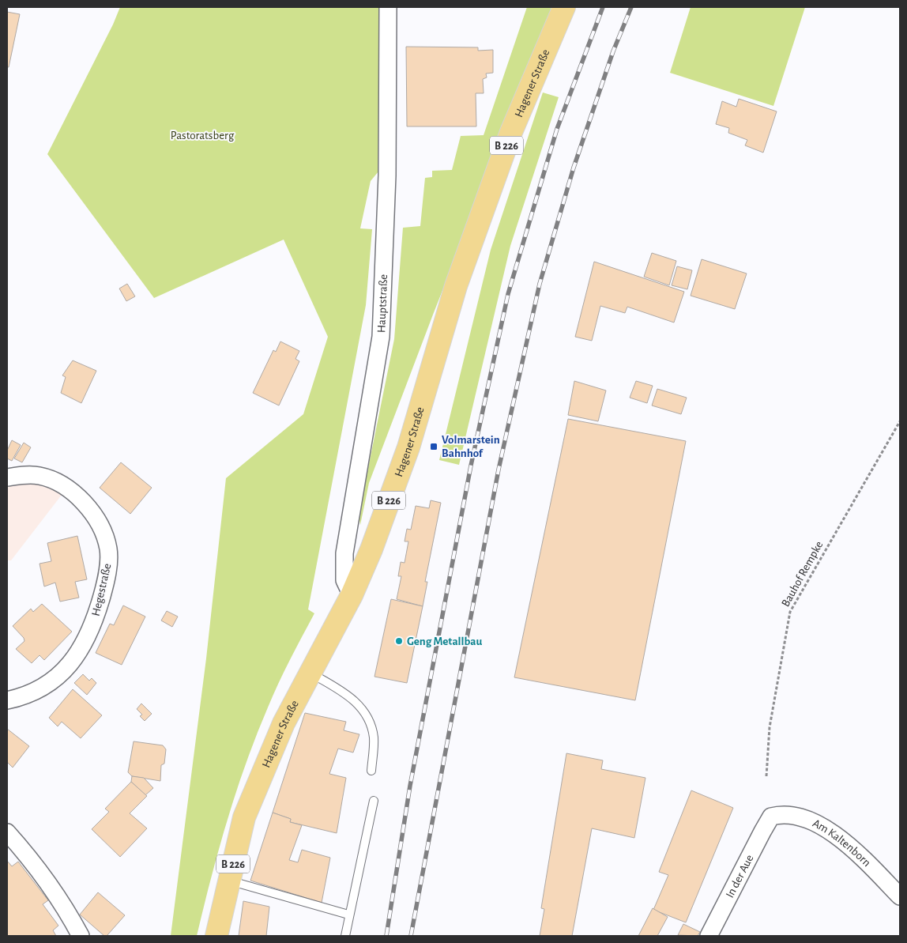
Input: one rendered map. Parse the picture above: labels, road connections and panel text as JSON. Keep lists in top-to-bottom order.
{
  "streets": {
    "main road": ["Hagener Straße", "B 226"],
    "street": [
      "Hauptstraße",
      "Hegestraße",
      "Am Kaltenborn",
      "In der Aue"
    ],
    "path": ["Bauhof Rempke"]
  },
  "crossings": [
    ["Hagener Straße", "Hauptstraße"],
    ["Am Kaltenborn", "In der Aue"]
  ],
  "parks": ["Pastoratsberg"],
  "places": {
    "transit": ["Volmarstein Bahnhof"],
    "other": ["Geng Metallbau"]
  }
}
